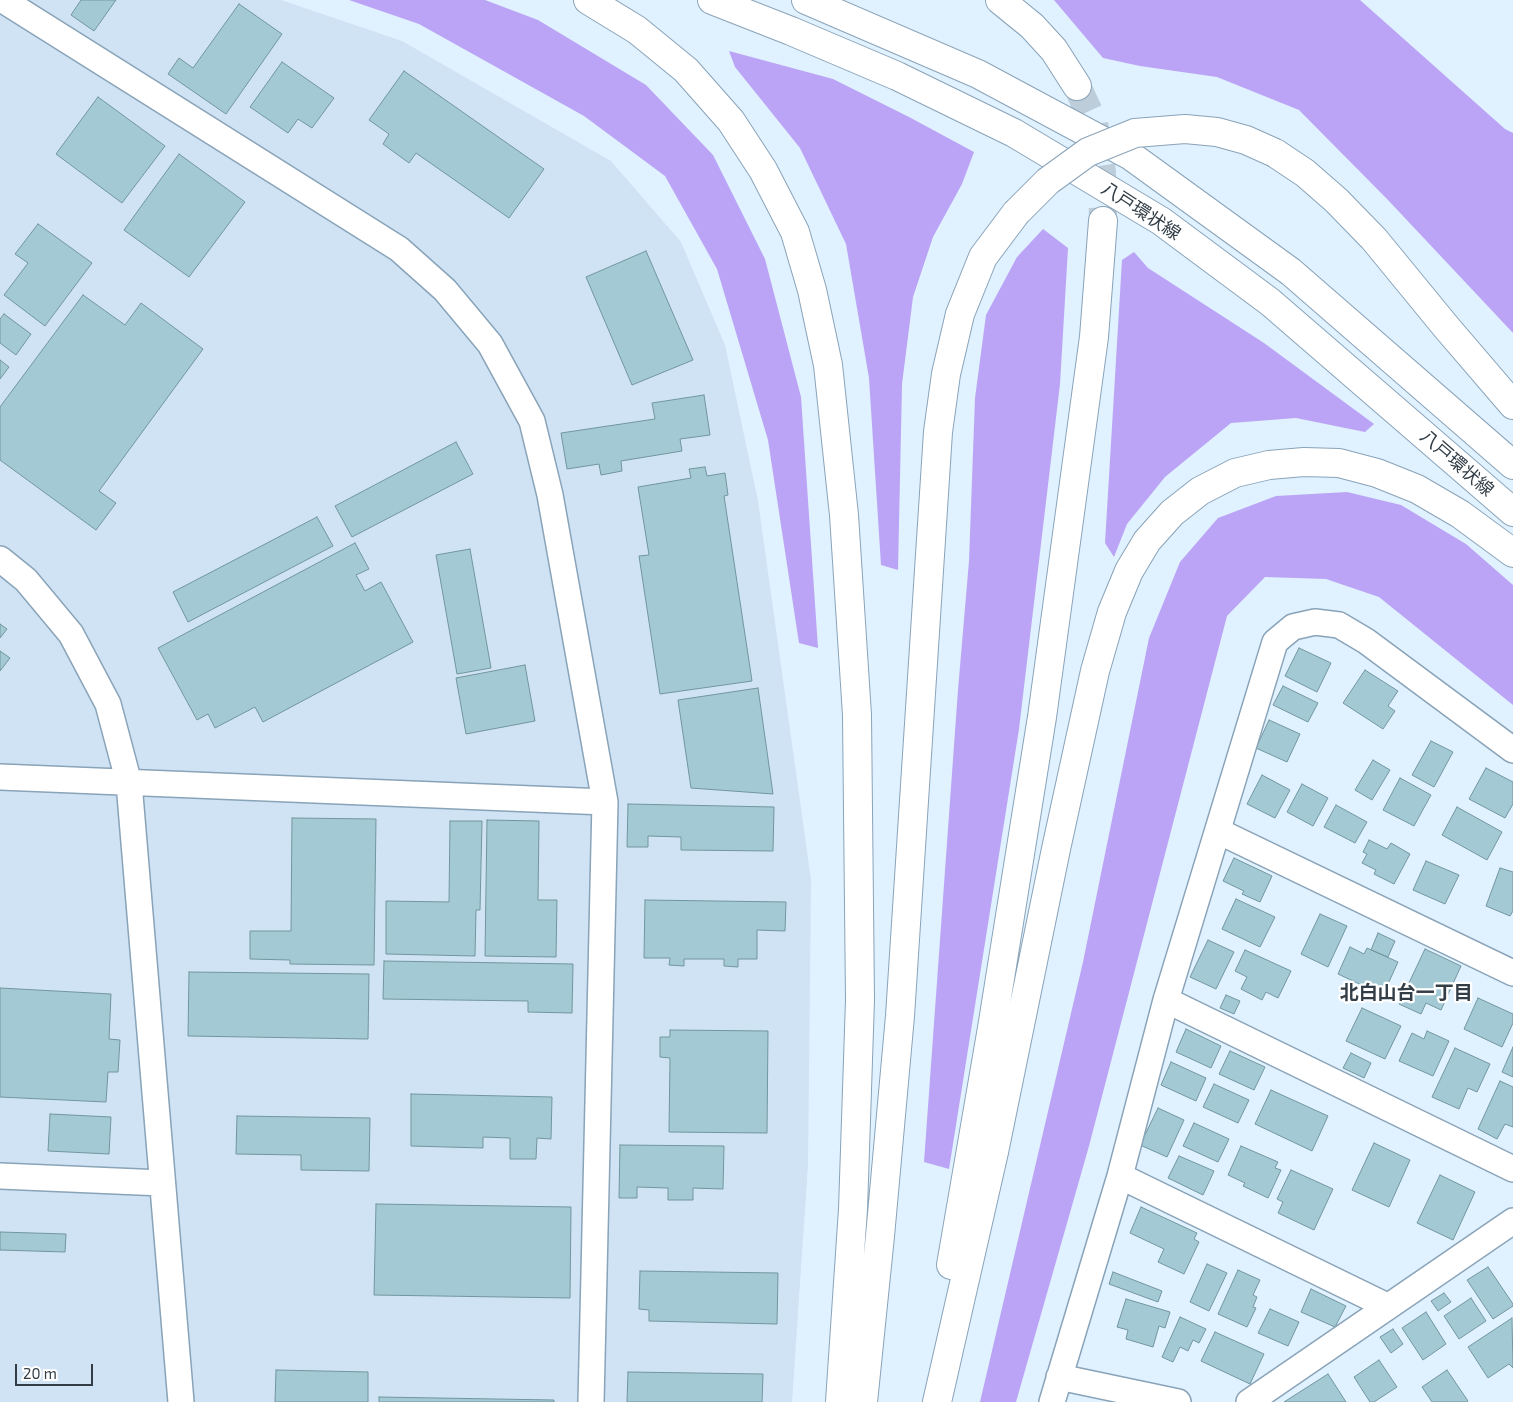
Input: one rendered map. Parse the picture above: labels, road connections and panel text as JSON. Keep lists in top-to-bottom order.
{
  "streets": {
    "main road": ["八戸環状線"]
  },
  "districts": ["北白山台一丁目"],
  "scale_bar": "20 m"
}
